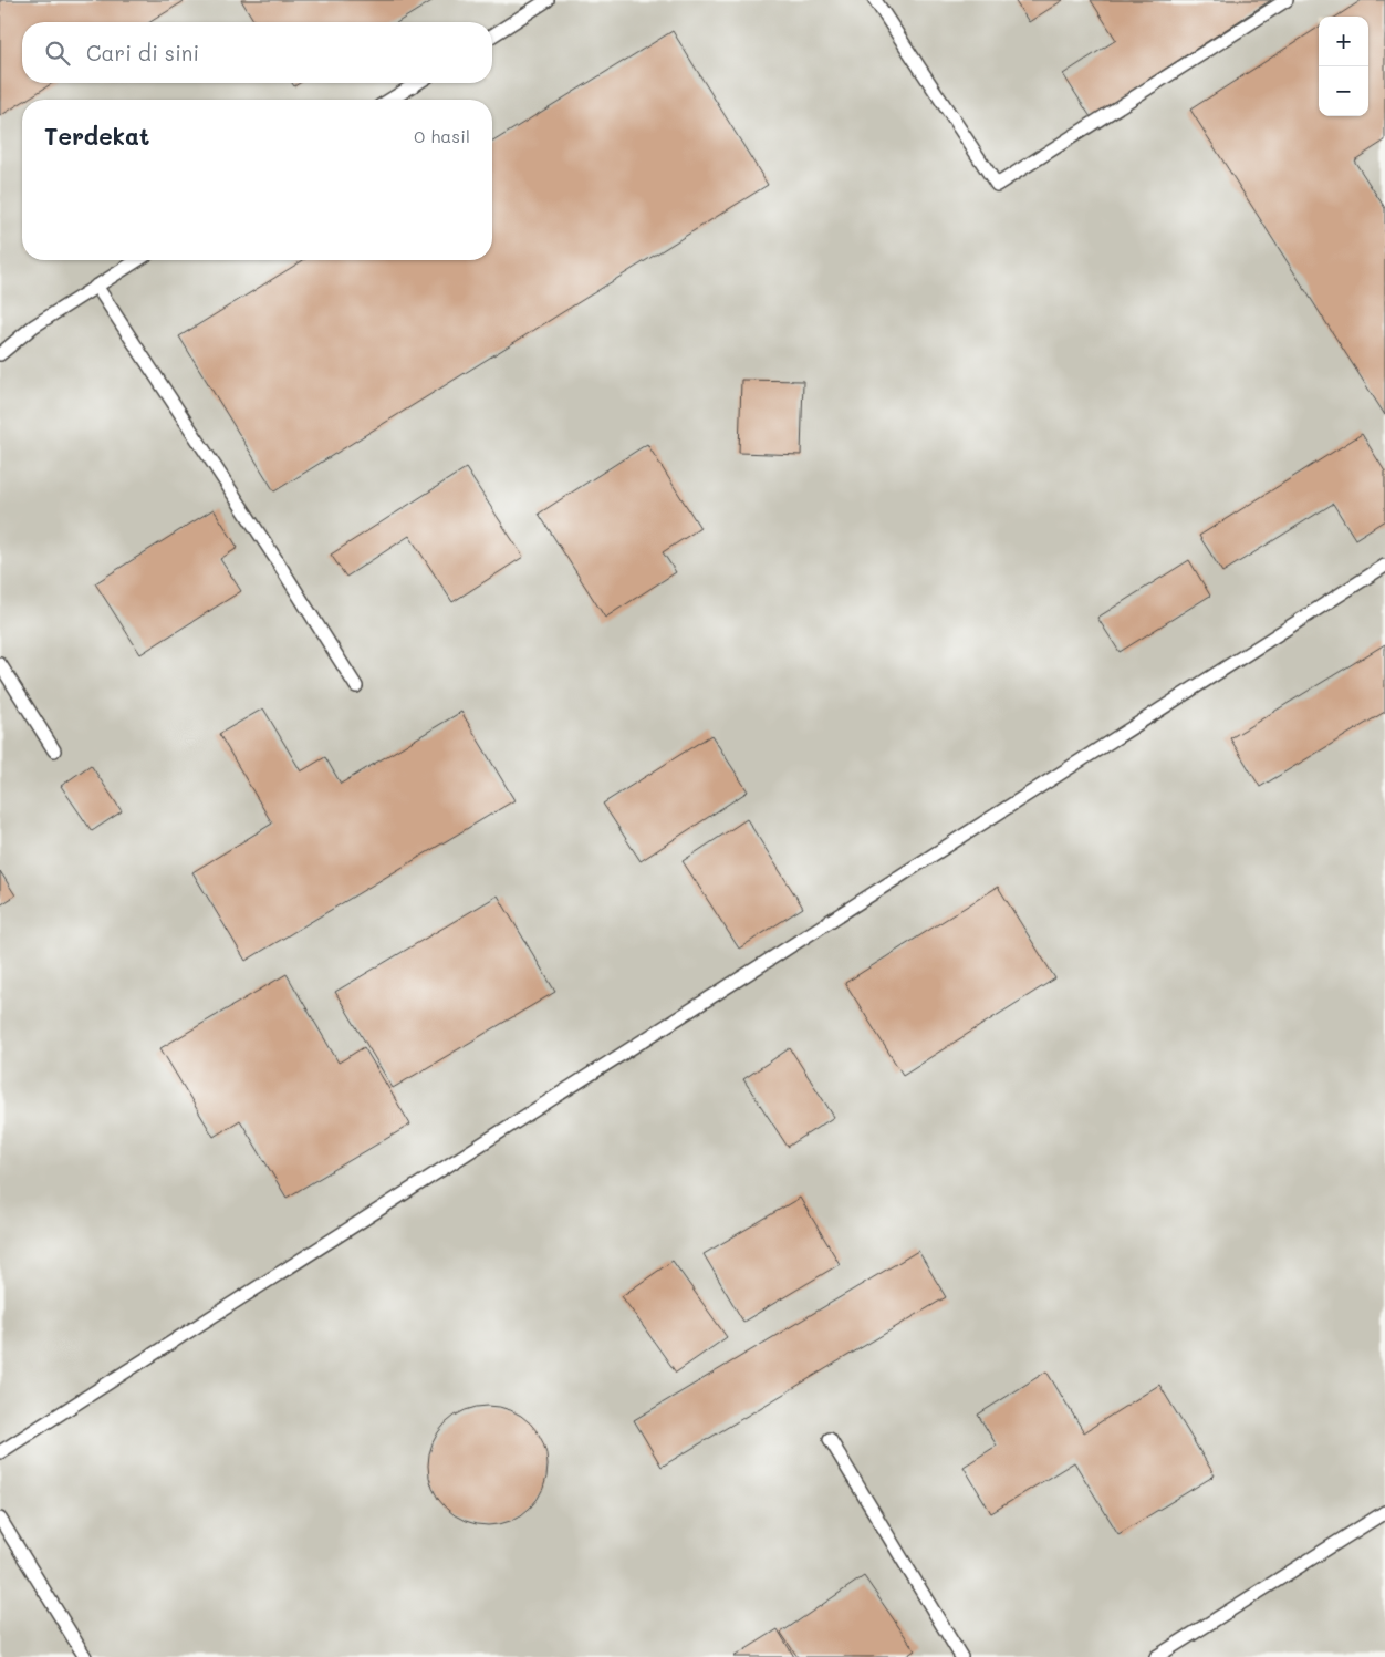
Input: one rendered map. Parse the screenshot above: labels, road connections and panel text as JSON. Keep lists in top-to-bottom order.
{
  "page": {
    "map_buttons": ["+", "−"],
    "search": "Cari di sini",
    "heading": ["Terdekat", "0 hasil"]
  }
}
